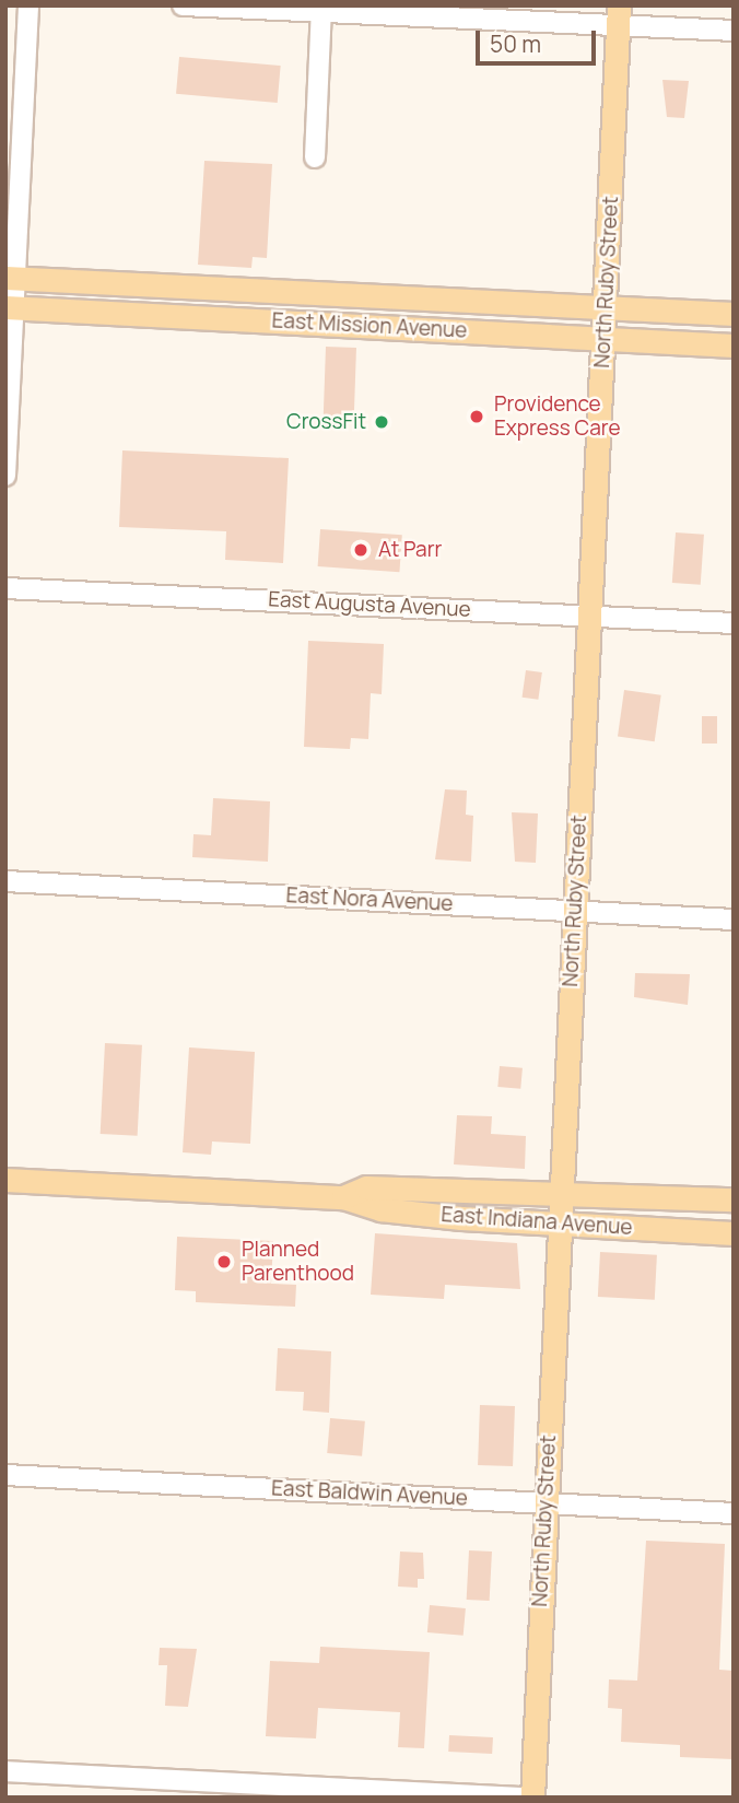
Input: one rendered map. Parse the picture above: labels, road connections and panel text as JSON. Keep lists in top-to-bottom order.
{
  "streets": {
    "main road": ["North Ruby Street", "East Mission Avenue", "East Indiana Avenue"],
    "street": ["East Augusta Avenue", "East Nora Avenue", "East Baldwin Avenue"]
  },
  "crossings": [
    ["North Ruby Street", "East Mission Avenue"],
    ["North Ruby Street", "East Augusta Avenue"],
    ["North Ruby Street", "East Nora Avenue"],
    ["North Ruby Street", "East Indiana Avenue"],
    ["North Ruby Street", "East Baldwin Avenue"]
  ],
  "places": [
    "Providence Express Care",
    "CrossFit",
    "At Parr",
    "Planned Parenthood"
  ],
  "scale_bar": "50 m"
}
